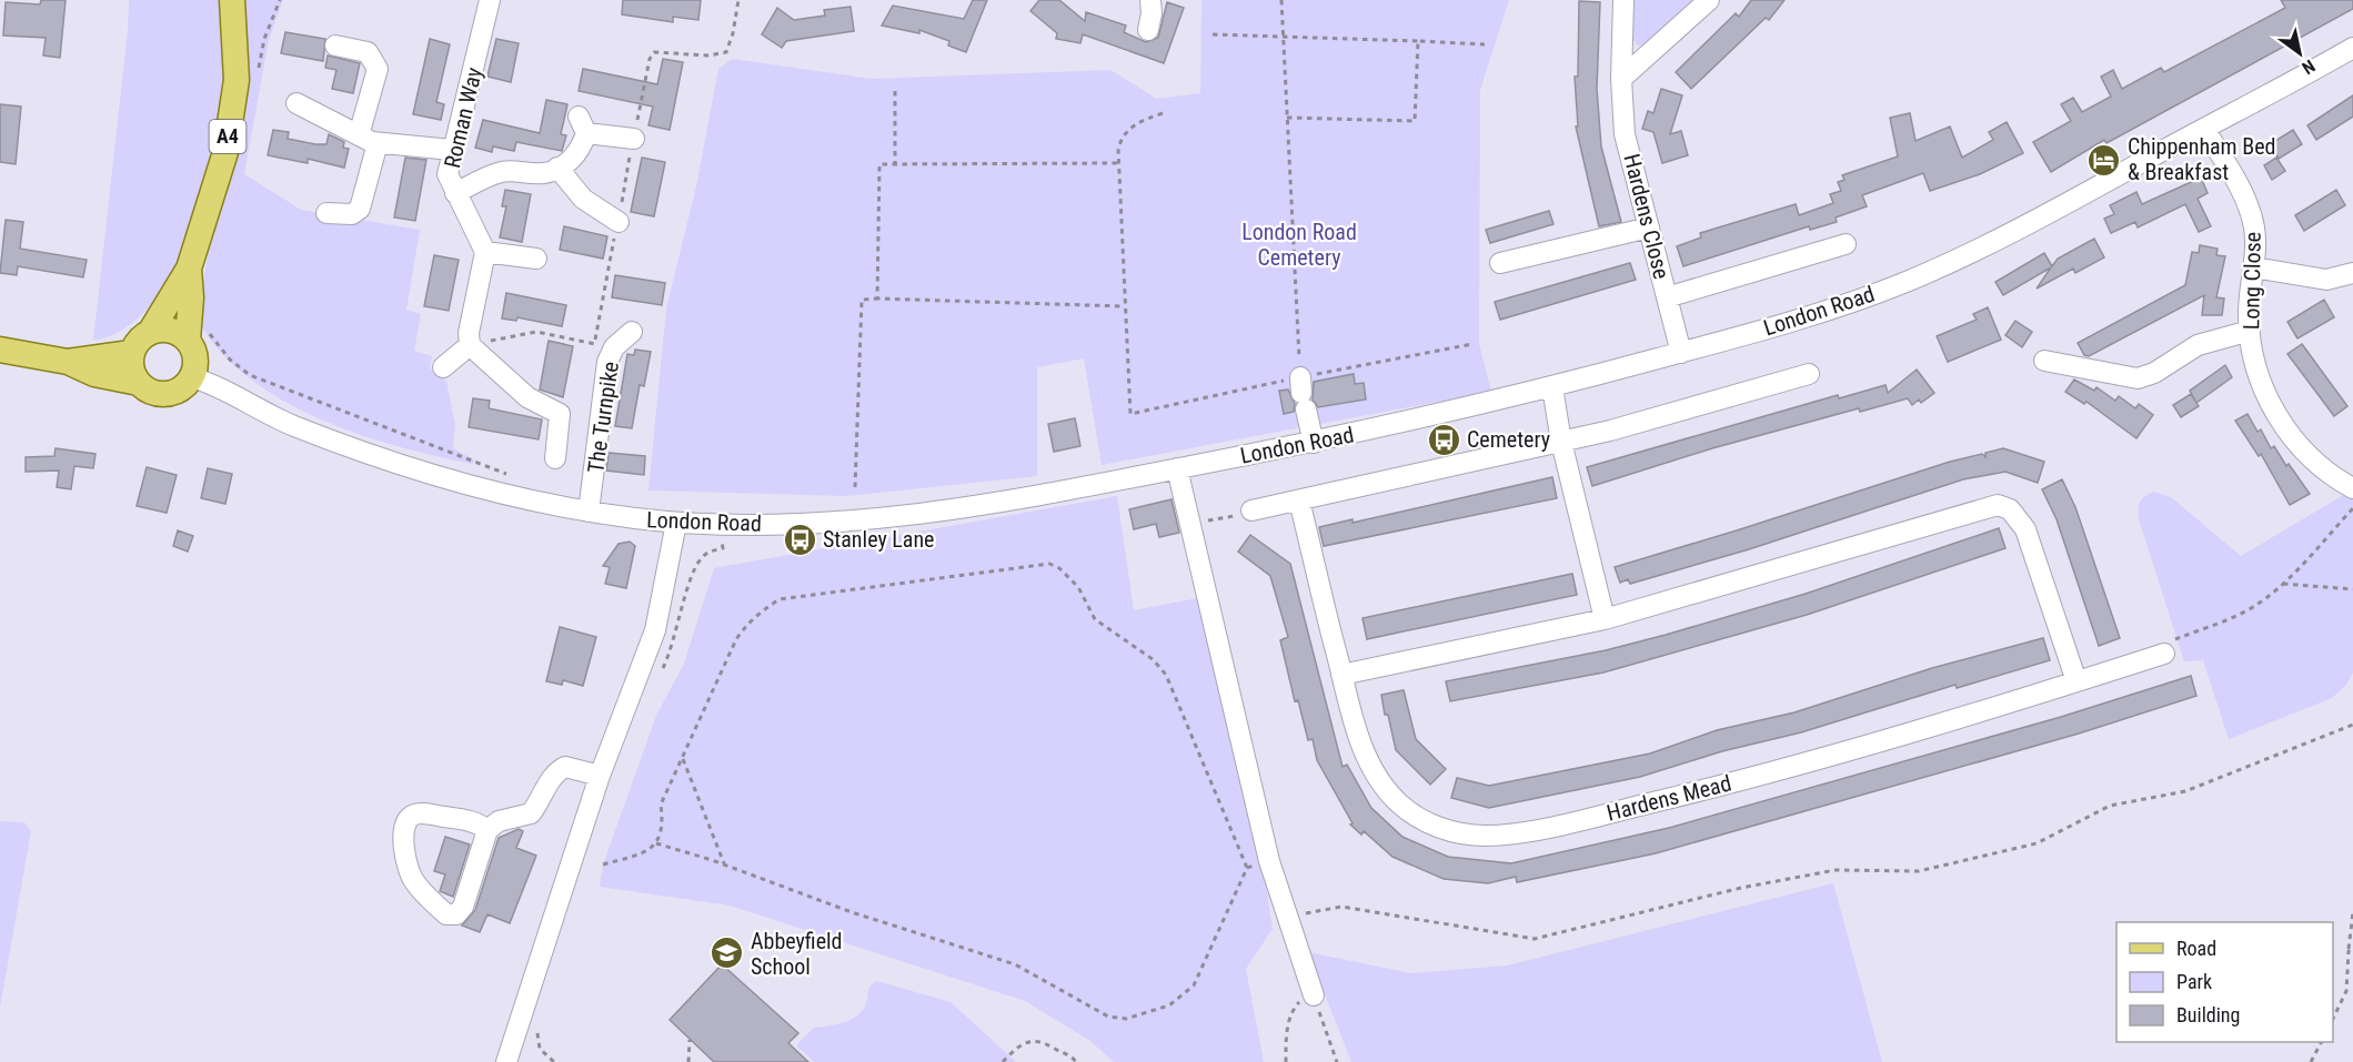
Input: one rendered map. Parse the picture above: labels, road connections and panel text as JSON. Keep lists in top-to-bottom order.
{
  "streets": {
    "main road": ["A4"],
    "street": [
      "Roman Way",
      "Hardens Close",
      "Long Close",
      "London Road",
      "The Turnpike",
      "Hardens Mead"
    ]
  },
  "crossings": [
    ["A4", "London Road"],
    ["Hardens Close", "London Road"],
    ["Long Close", "London Road"],
    ["London Road", "The Turnpike"]
  ],
  "parks": ["London Road Cemetery"],
  "places": {
    "hotel": ["Chippenham Bed & Breakfast"],
    "bus stop": ["Cemetery", "Stanley Lane"],
    "school or university": ["Abbeyfield School"]
  },
  "legend": ["Road", "Park", "Building"],
  "north": "bottom right"
}
